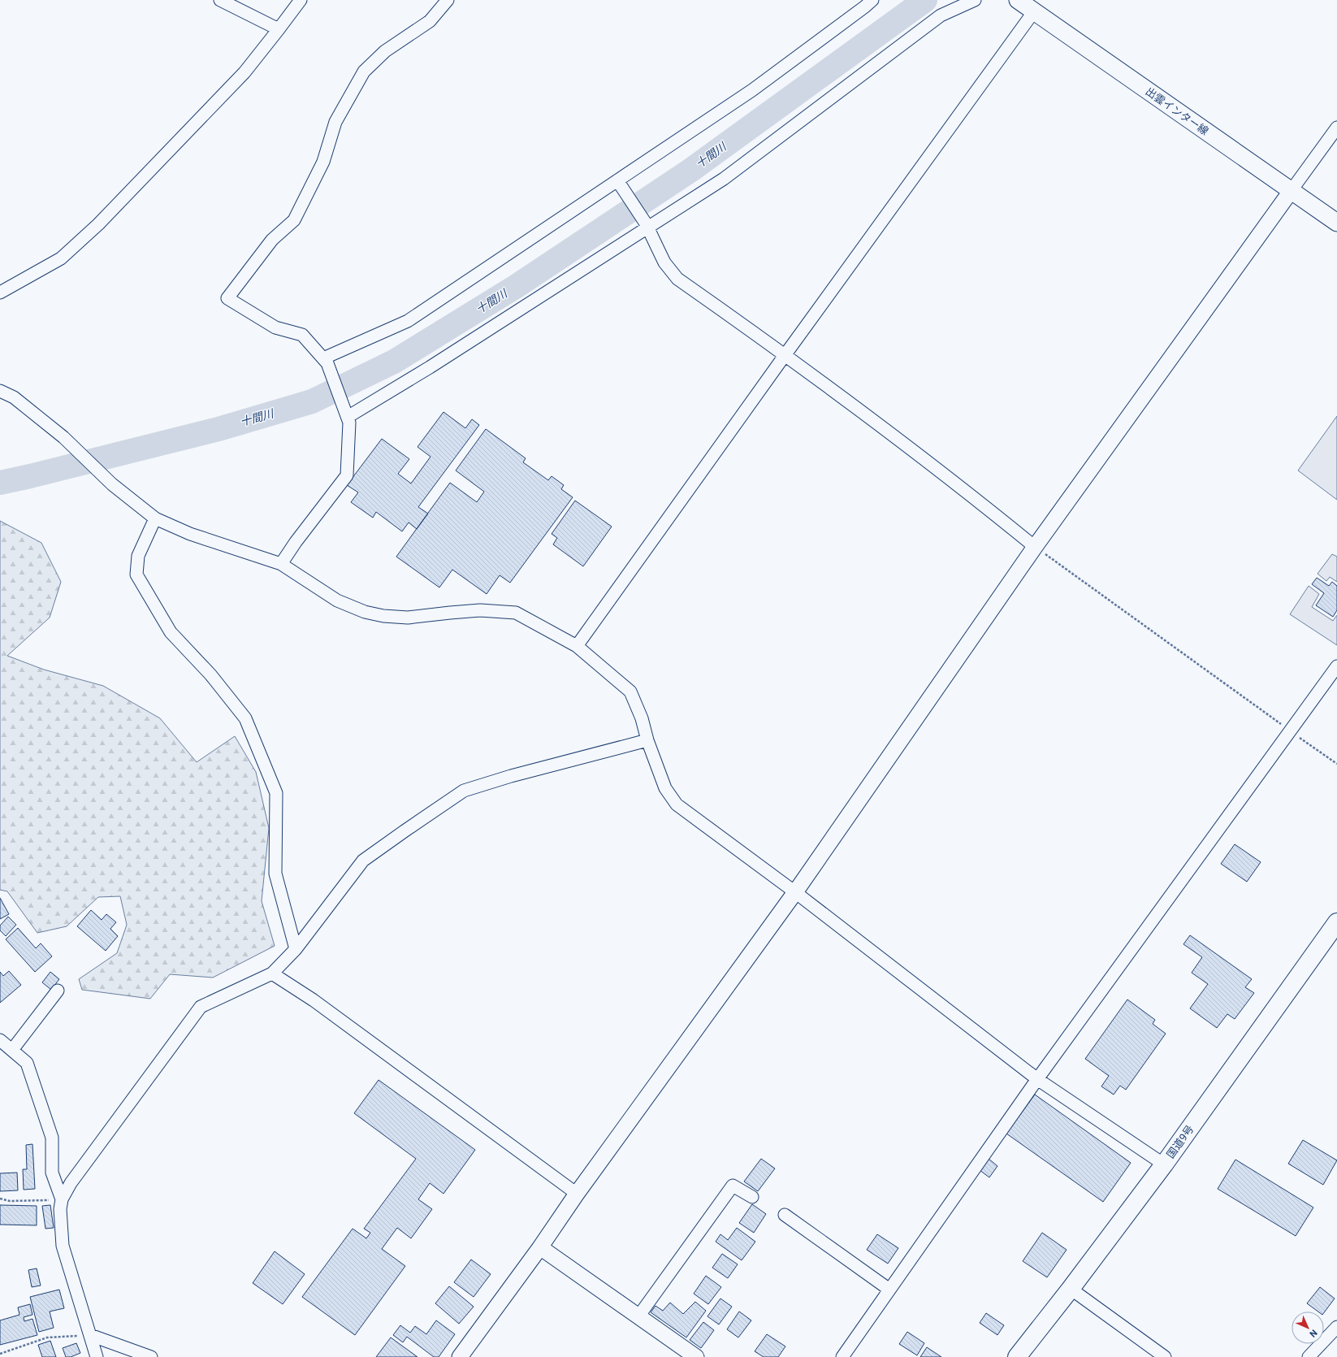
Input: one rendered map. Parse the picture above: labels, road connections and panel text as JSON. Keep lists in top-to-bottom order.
{
  "streets": {
    "highway": ["国道9号"],
    "main road": ["出雲インター線"]
  },
  "water": ["十間川"],
  "north": "bottom right"
}
